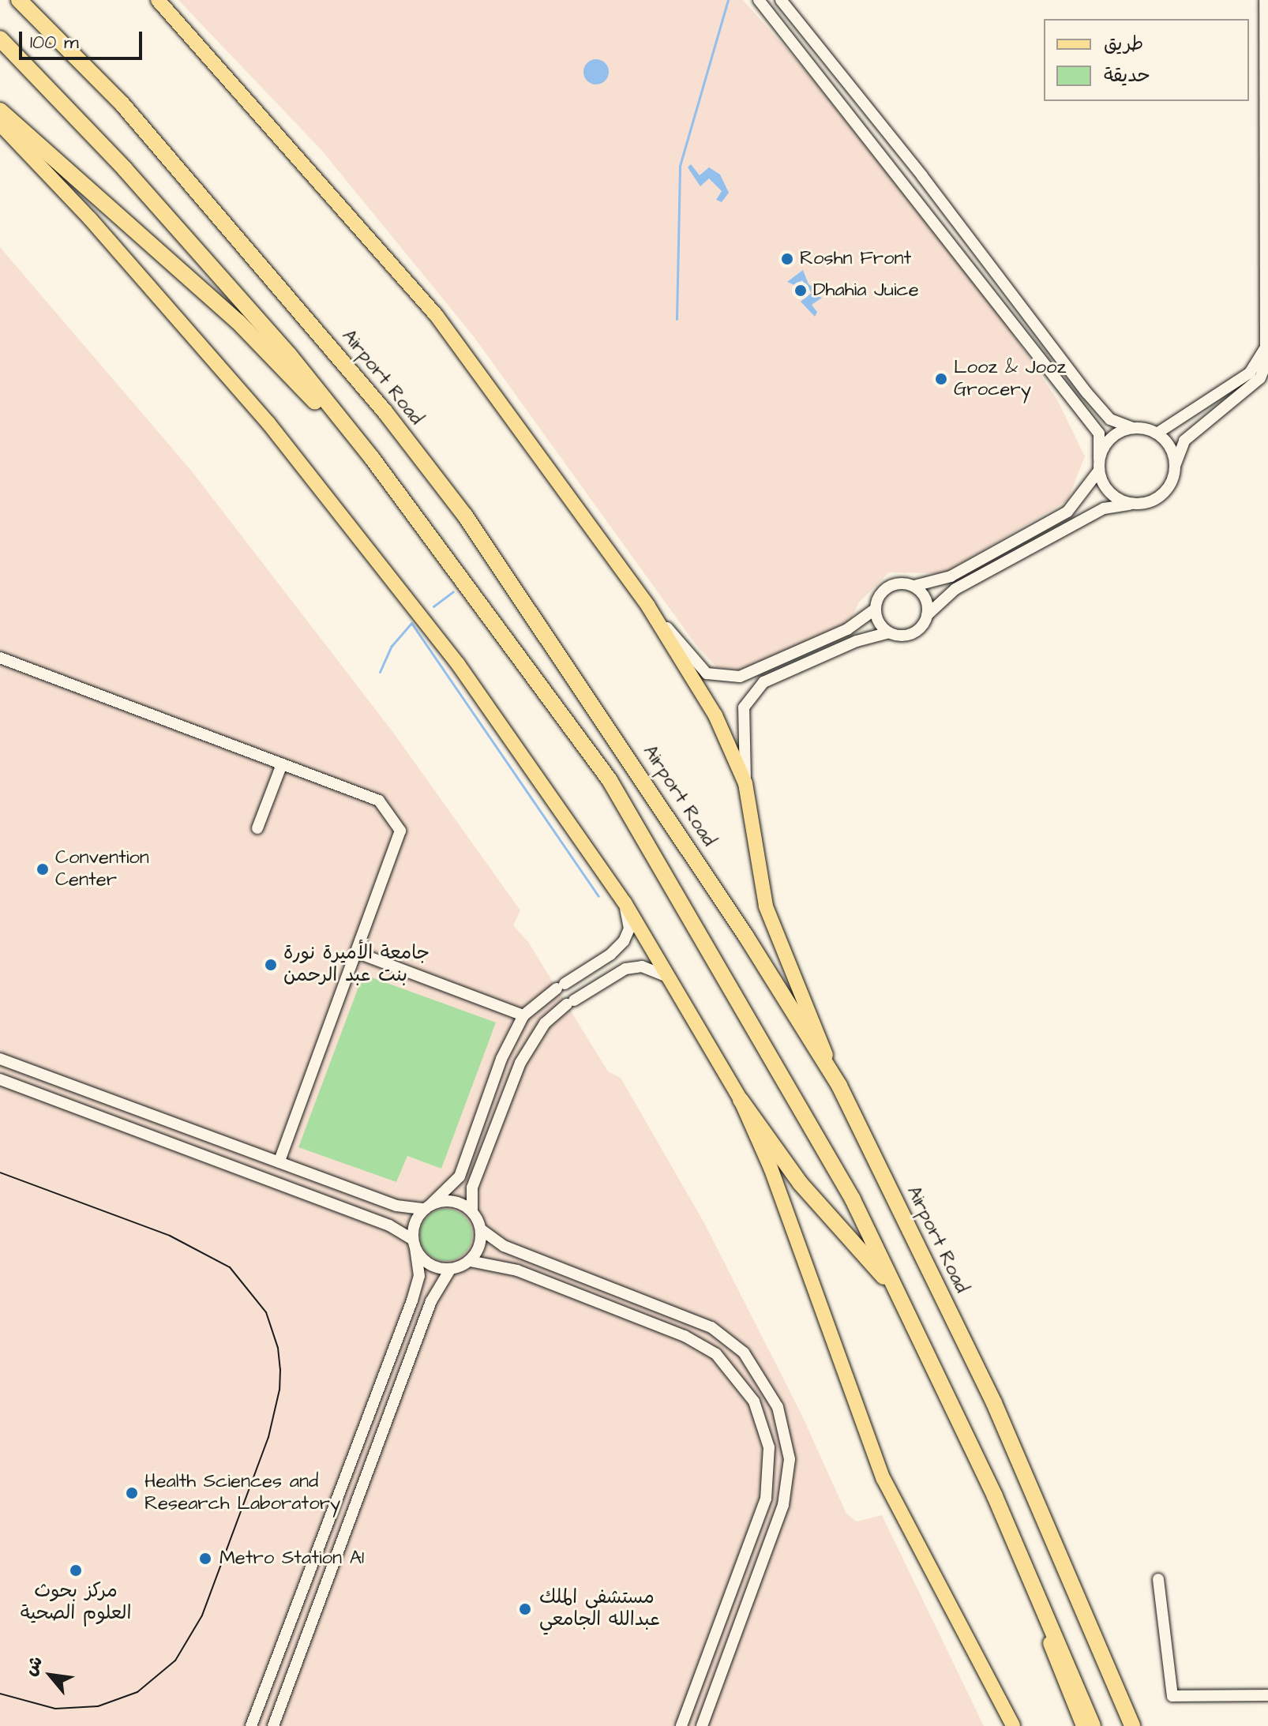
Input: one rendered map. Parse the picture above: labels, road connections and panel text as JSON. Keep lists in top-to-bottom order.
{
  "streets": {
    "highway": ["Airport Road"]
  },
  "places": [
    "Roshn Front",
    "Dhahia Juice",
    "Looz & Jooz Grocery",
    "Convention Center",
    "جامعة الأميرة نورة بنت عبد الرحمن",
    "Health Sciences and Research Laboratory",
    "Metro Station A1",
    "مركز بحوث العلوم الصحية",
    "مستشفى الملك عبدالله الجامعي"
  ],
  "legend": ["طريق", "حديقة"],
  "scale_bar": "100 m",
  "north": "top left"
}
